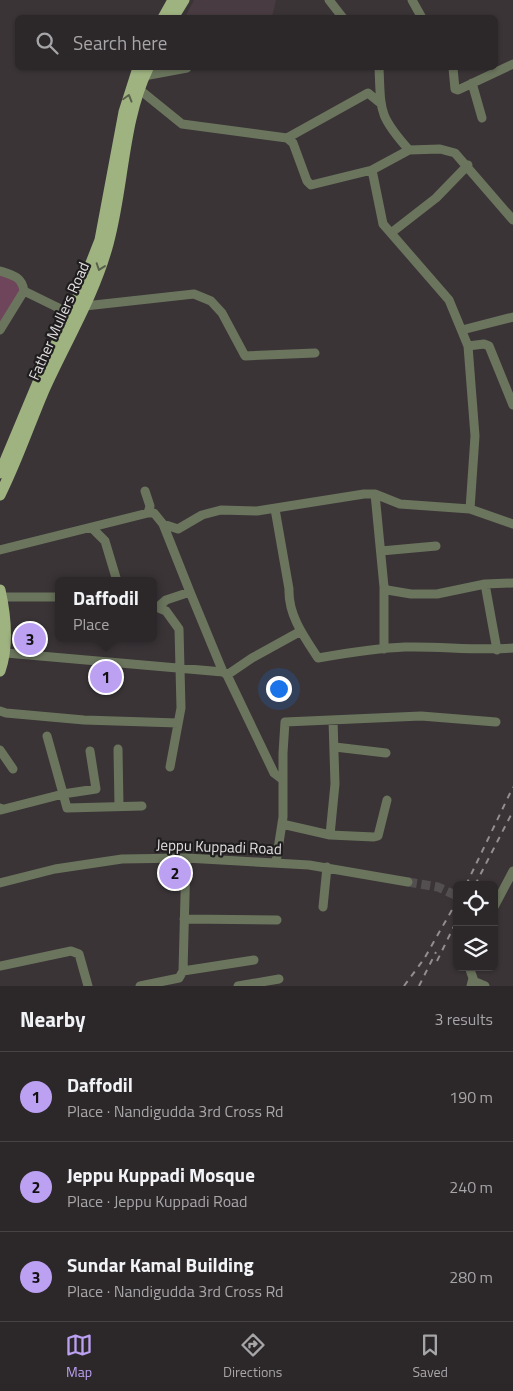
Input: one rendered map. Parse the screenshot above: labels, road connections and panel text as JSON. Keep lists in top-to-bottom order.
{
  "streets": {
    "main road": ["Father Mullers Road"],
    "street": ["Jeppu Kuppadi Road"]
  },
  "page": {
    "search": "Search here",
    "popup": ["Daffodil", "Place"],
    "pins": ["3", "1", "2"],
    "heading": ["Nearby", "3 results"],
    "list": [
      {
        "mark": "1",
        "name": "Daffodil",
        "note": "Place · Nandigudda 3rd Cross Rd",
        "value": "190 m"
      },
      {
        "mark": "2",
        "name": "Jeppu Kuppadi Mosque",
        "note": "Place · Jeppu Kuppadi Road",
        "value": "240 m"
      },
      {
        "mark": "3",
        "name": "Sundar Kamal Building",
        "note": "Place · Nandigudda 3rd Cross Rd",
        "value": "280 m"
      }
    ],
    "nav": ["Map", "Directions", "Saved"]
  }
}
